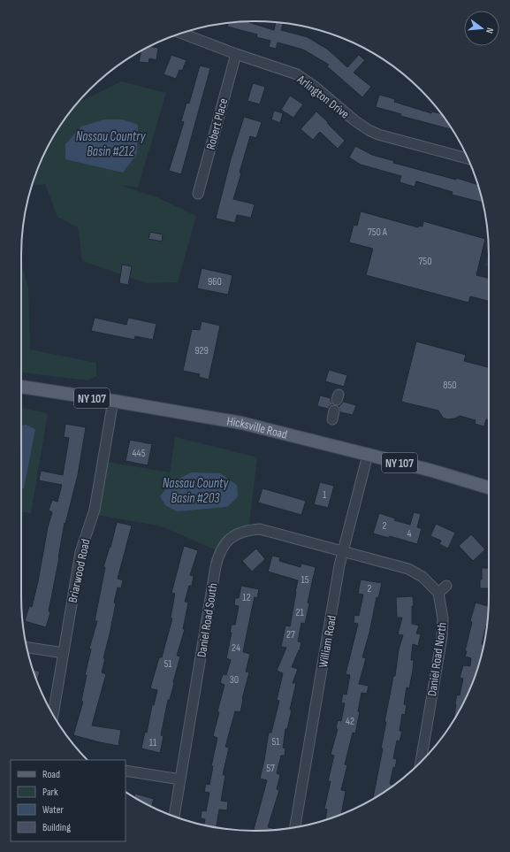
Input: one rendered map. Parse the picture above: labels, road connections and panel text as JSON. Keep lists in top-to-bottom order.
{
  "streets": {
    "main road": ["NY 107", "Hicksville Road"],
    "street": [
      "Arlington Drive",
      "Robert Place",
      "Briarwood Road",
      "Daniel Road South",
      "William Road",
      "Daniel Road North"
    ]
  },
  "crossings": [
    ["Arlington Drive", "Robert Place"],
    ["Hicksville Road", "Briarwood Road"],
    ["Hicksville Road", "William Road"],
    ["Daniel Road South", "William Road"]
  ],
  "water": ["Nassau Country Basin #212", "Nassau County Basin #203"],
  "house_numbers": [
    "750 A",
    "750",
    "960",
    "929",
    "850",
    "445",
    "1",
    "2",
    "4",
    "15",
    "2",
    "12",
    "21",
    "27",
    "24",
    "51",
    "30",
    "42",
    "51",
    "11",
    "57"
  ],
  "legend": [
    "Road",
    "Park",
    "Water",
    "Building"
  ],
  "north": "right"
}
